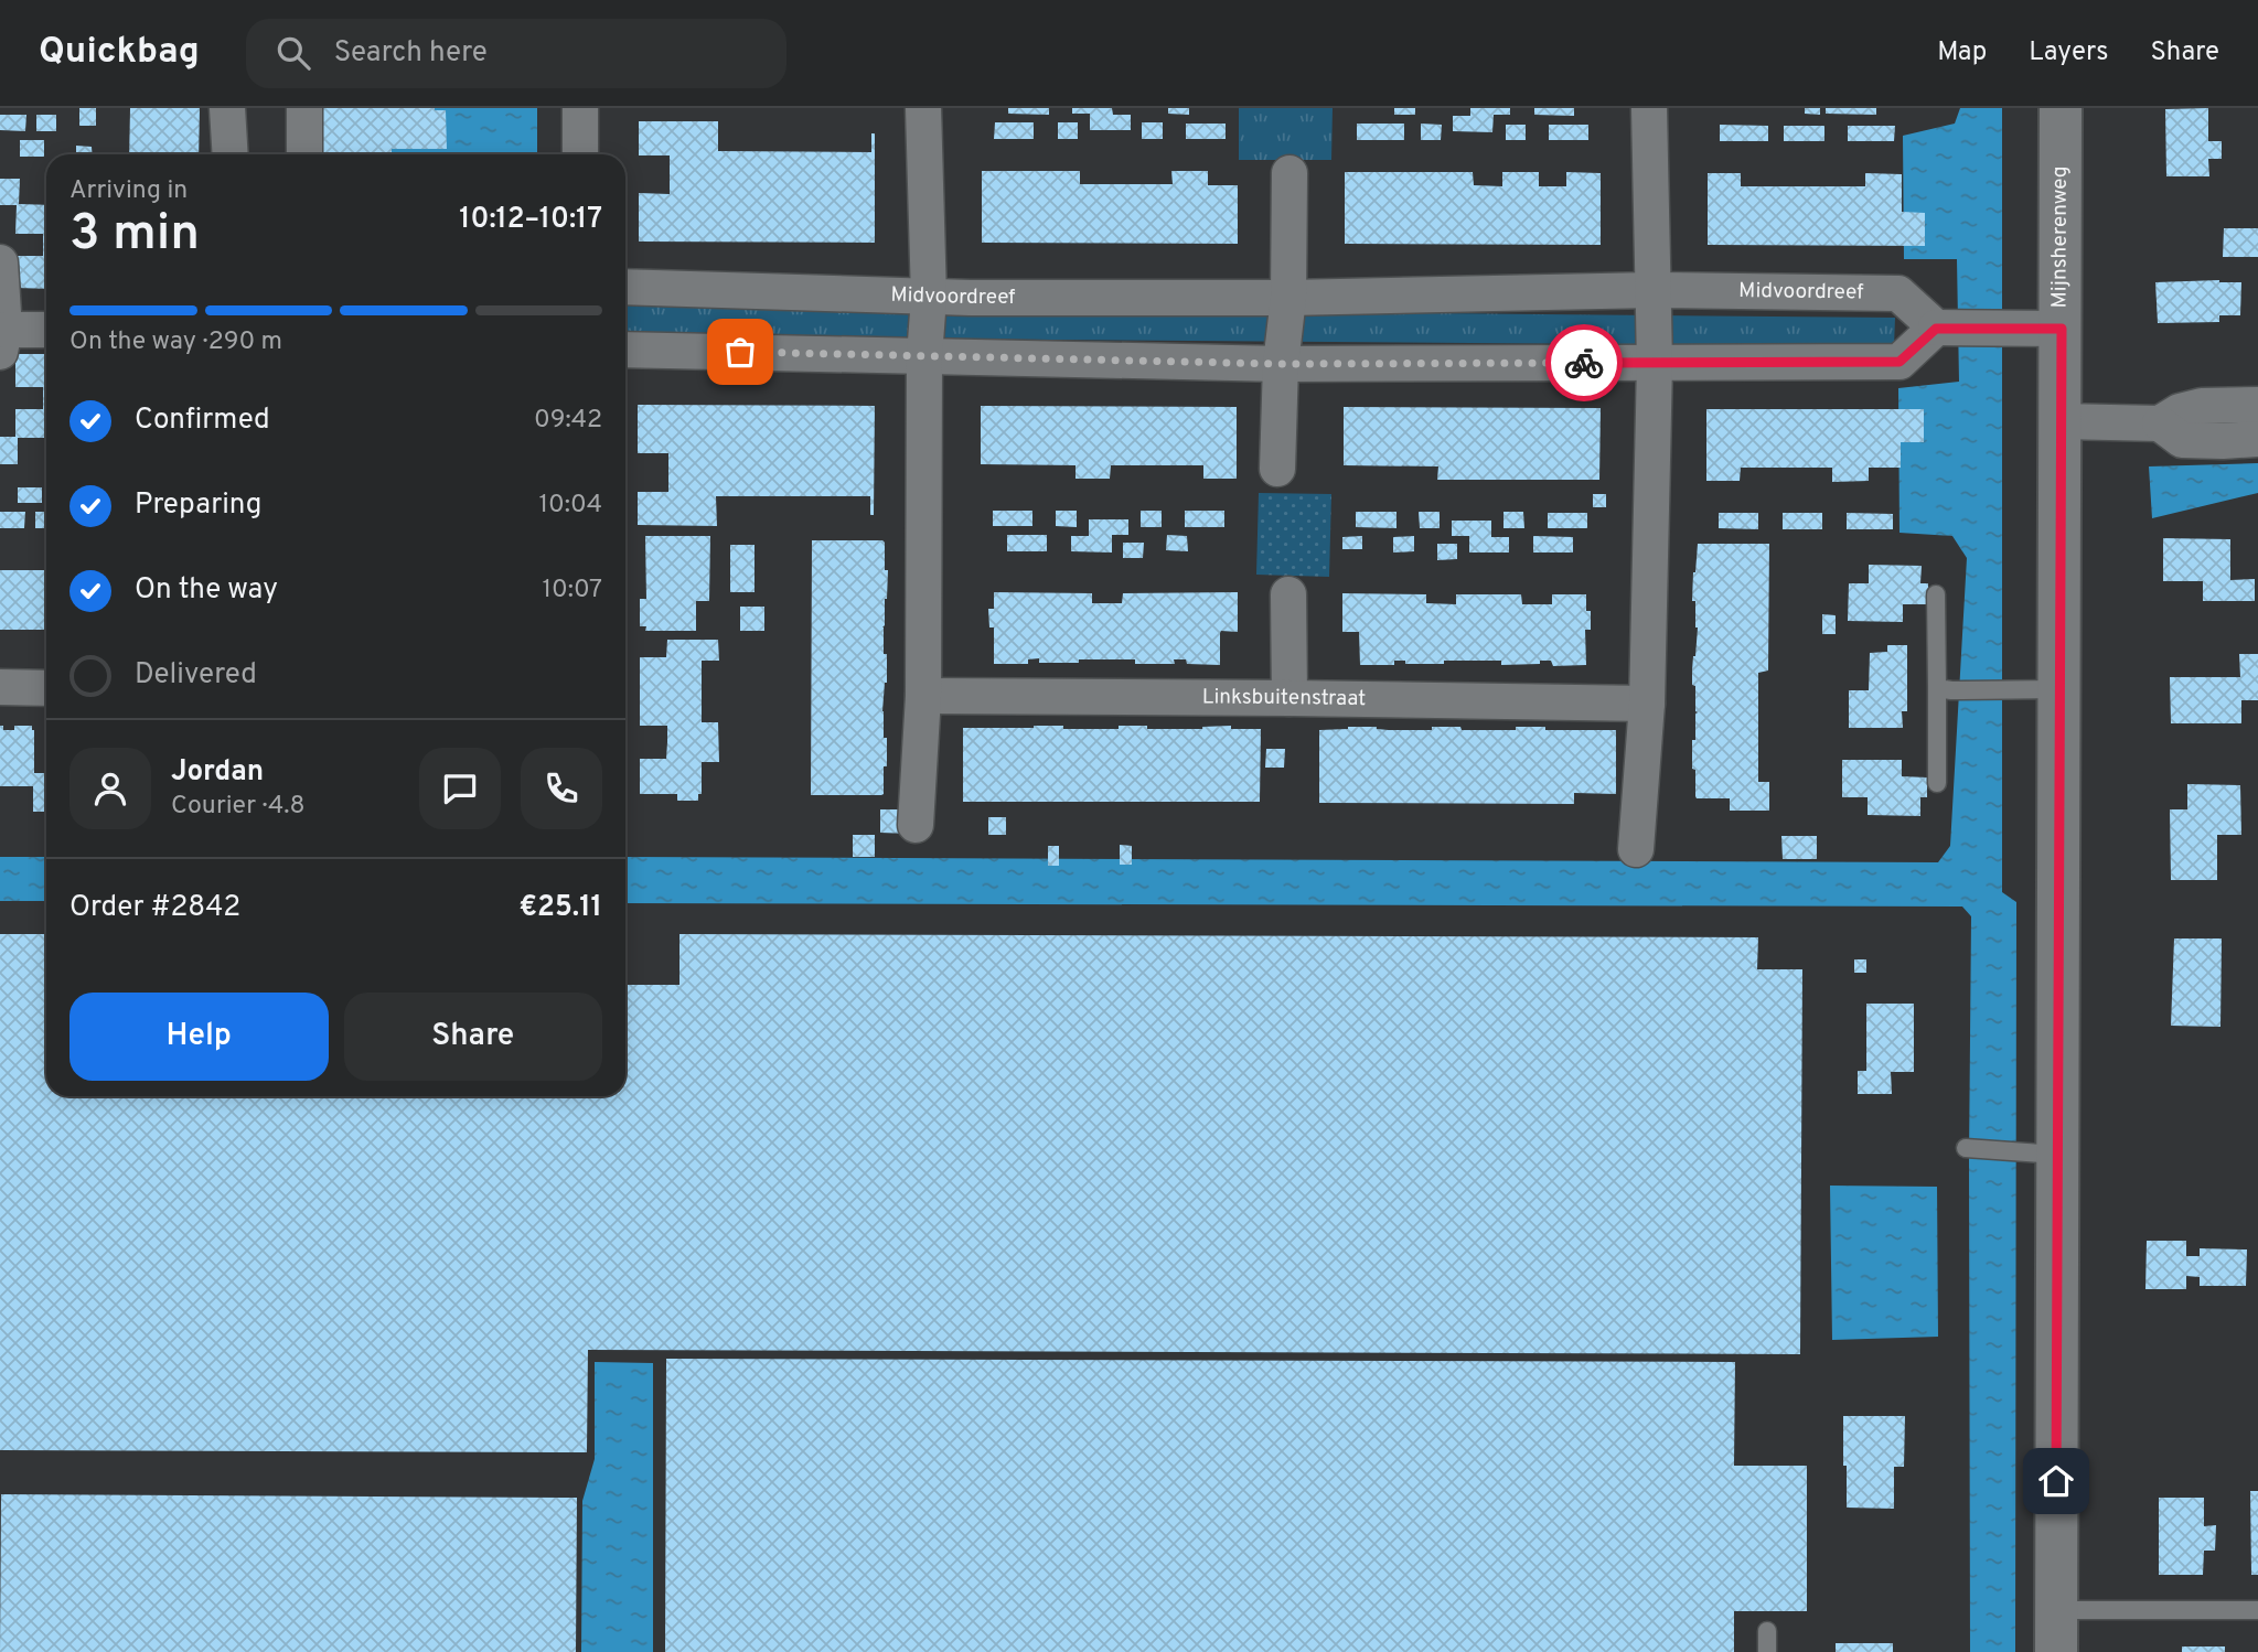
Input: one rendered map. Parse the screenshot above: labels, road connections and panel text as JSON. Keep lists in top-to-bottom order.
{
  "streets": {
    "street": ["Mijnsherenweg", "Midvoordreef", "Linksbuitenstraat"]
  },
  "page": {
    "header": "Quickbag",
    "search": "Search here",
    "nav": ["Map", "Layers", "Share"],
    "heading": ["3 min", "Arriving in", "10:12–10:17"],
    "panel": [
      "Jordan",
      "Courier · 4.8",
      "Order #2842",
      "€25.11"
    ],
    "bar": "On the way · 290 m",
    "list": [
      ["Confirmed", "09:42"],
      ["Preparing", "10:04"],
      ["On the way", "10:07"],
      "Delivered"
    ],
    "buttons": ["Help", "Share"]
  }
}
